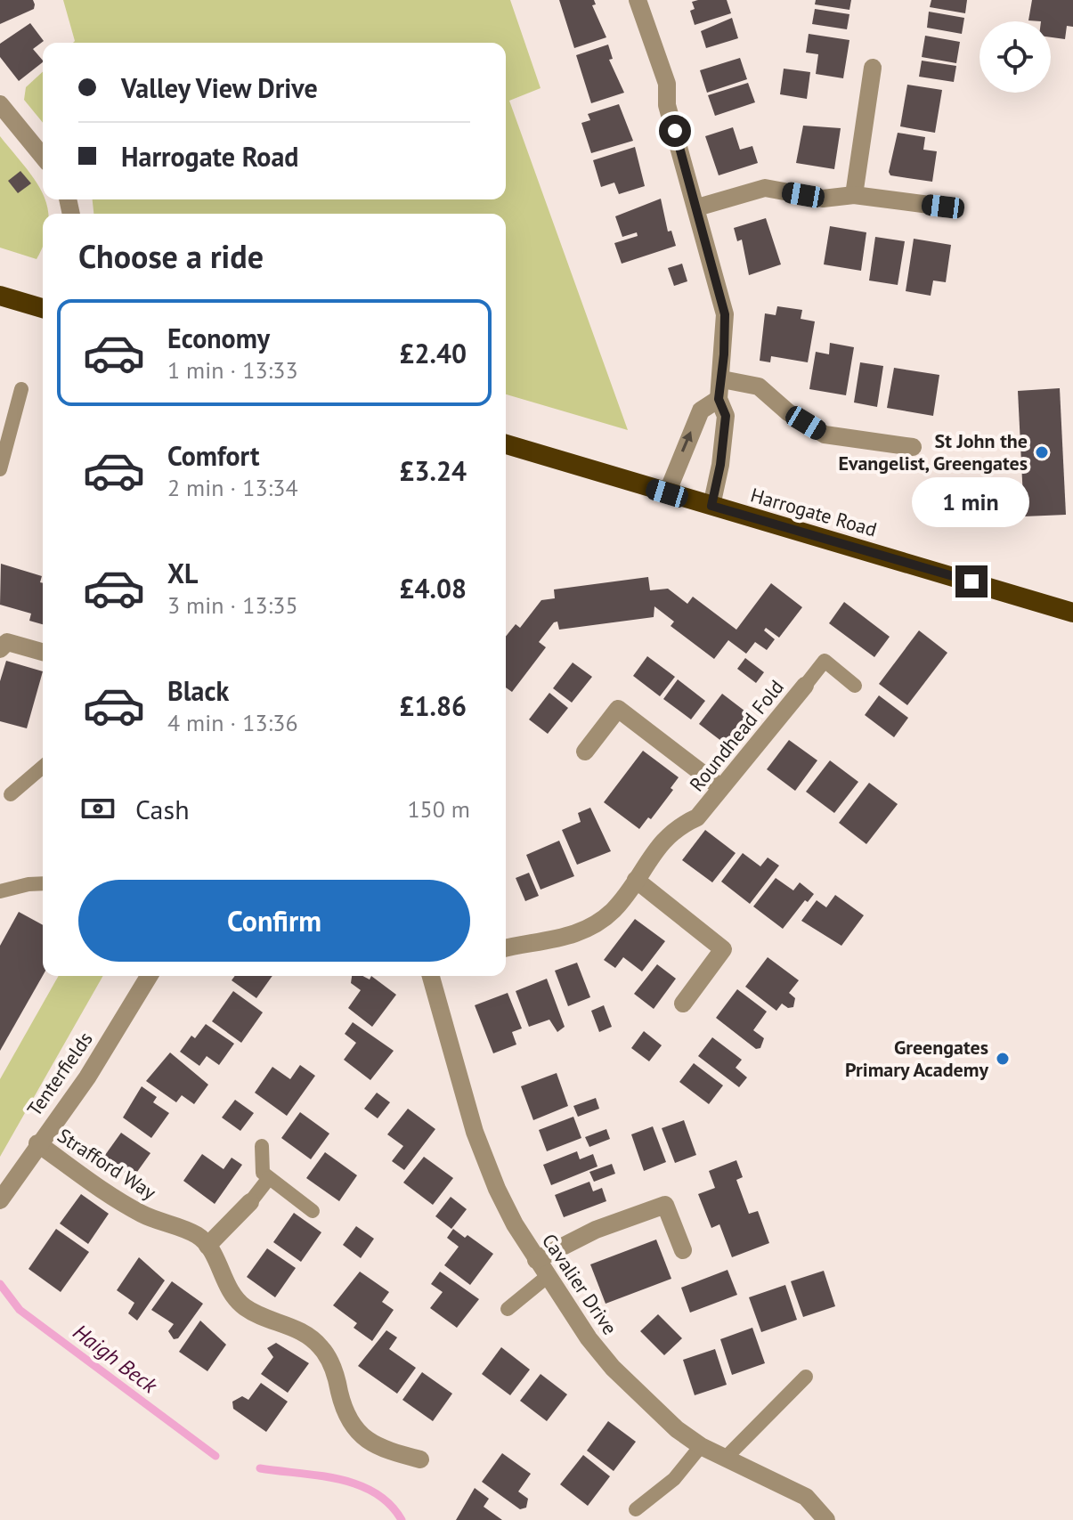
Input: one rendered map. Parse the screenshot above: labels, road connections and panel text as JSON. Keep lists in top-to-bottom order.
{
  "streets": {
    "highway": ["Harrogate Road"],
    "street": [
      "Roundhead Fold",
      "Tenterfields",
      "Strafford Way",
      "Cavalier Drive"
    ]
  },
  "crossings": [
    ["Tenterfields", "Strafford Way"]
  ],
  "water": ["Haigh Beck"],
  "places": ["St John the Evangelist, Greengates", "Greengates Primary Academy"],
  "page": {
    "banner": ["Valley View Drive", "Harrogate Road"],
    "heading": "Choose a ride",
    "list": [
      {
        "name": "Economy",
        "note": "1 min · 13:33",
        "value": "£2.40"
      },
      {
        "name": "Comfort",
        "note": "2 min · 13:34",
        "value": "£3.24"
      },
      {
        "name": "XL",
        "note": "3 min · 13:35",
        "value": "£4.08"
      },
      {
        "name": "Black",
        "note": "4 min · 13:36",
        "value": "£1.86"
      }
    ],
    "bubble": "1 min",
    "pay": ["Cash", "150 m"],
    "buttons": "Confirm"
  }
}
